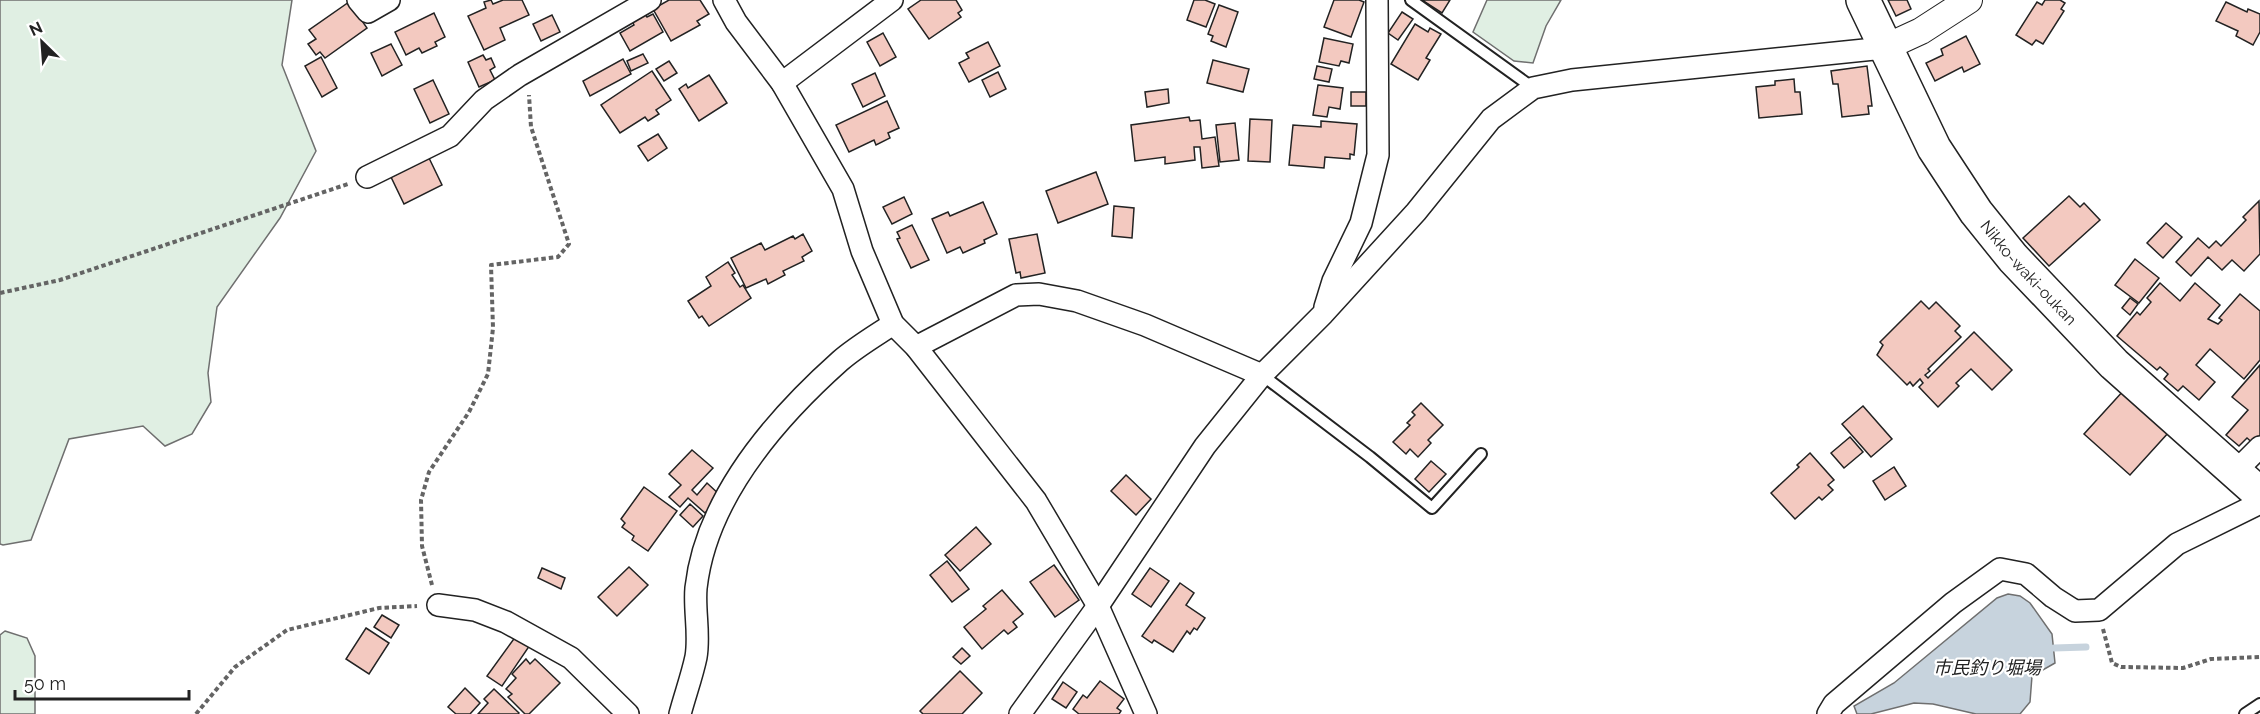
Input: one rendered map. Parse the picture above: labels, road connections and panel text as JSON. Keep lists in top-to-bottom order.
{
  "streets": {
    "highway": ["Nikko-waki-oukan"]
  },
  "water": ["市民釣り堀場"],
  "scale_bar": "50 m",
  "north": "top left"
}
